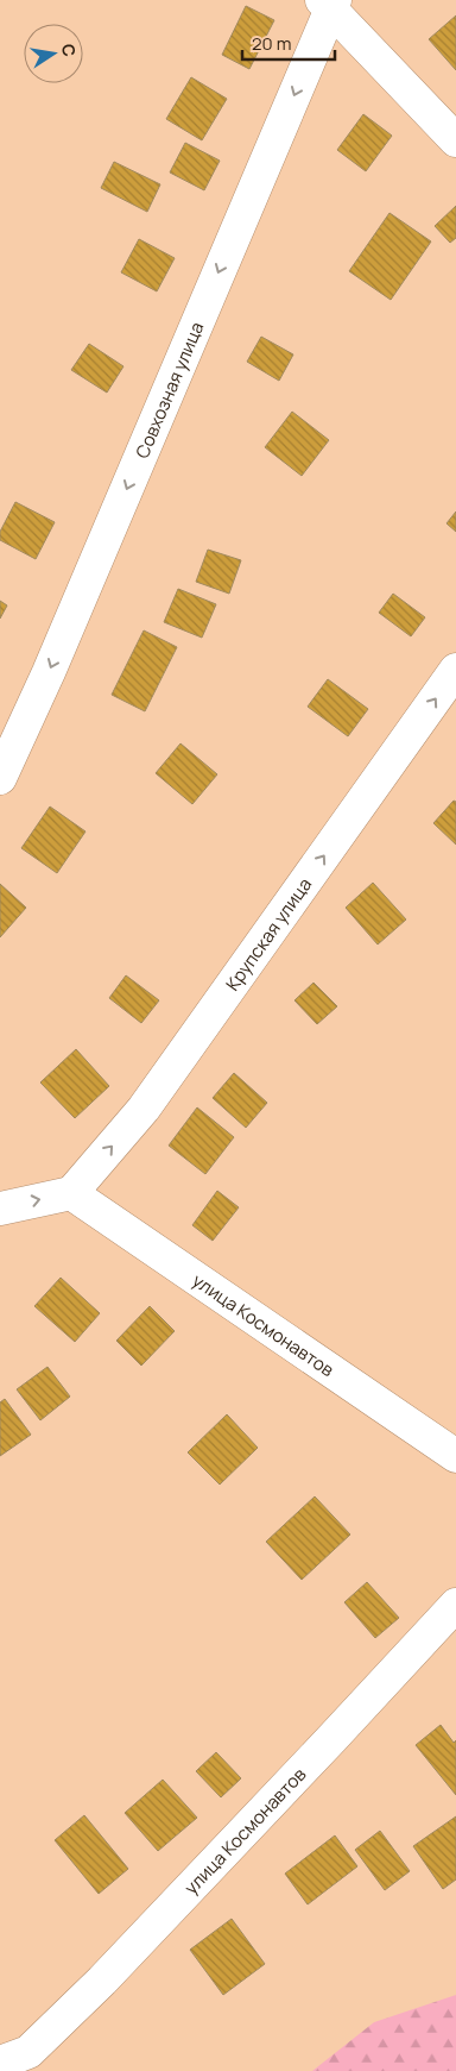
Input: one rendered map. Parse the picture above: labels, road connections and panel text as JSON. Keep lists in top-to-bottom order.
{
  "streets": {
    "street": ["Совхозная улица", "Крупская улица", "улица Космонавтов"]
  },
  "crossings": [
    ["Крупская улица", "улица Космонавтов"]
  ],
  "one_way": ["Совхозная улица", "Крупская улица"],
  "scale_bar": "20 m",
  "north": "right"
}
